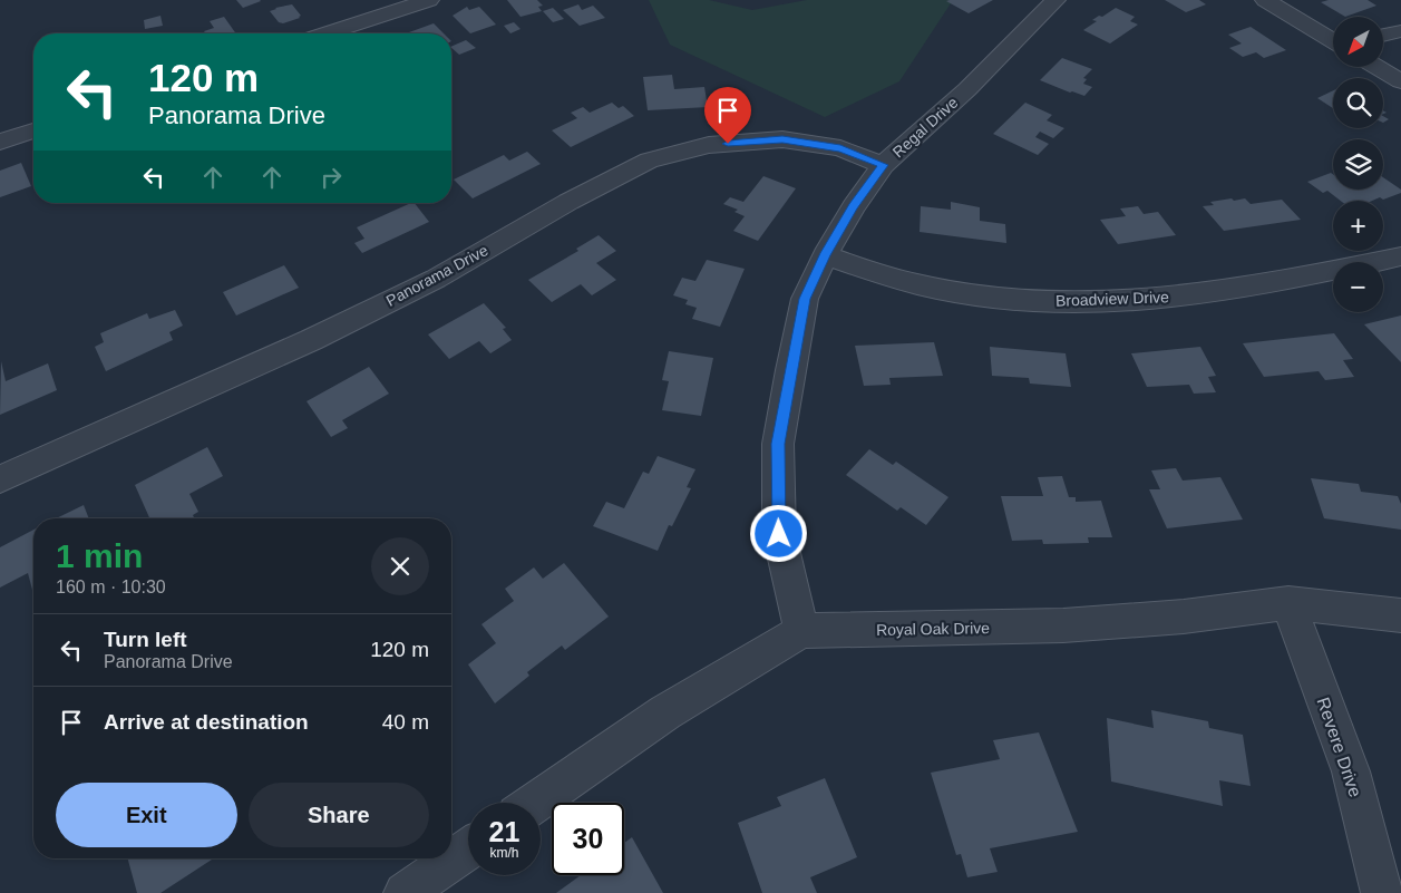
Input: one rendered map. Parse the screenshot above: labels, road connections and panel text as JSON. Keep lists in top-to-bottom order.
{
  "streets": {
    "street": [
      "Regal Drive",
      "Panorama Drive",
      "Broadview Drive",
      "Royal Oak Drive",
      "Revere Drive"
    ]
  },
  "crossings": [
    ["Regal Drive", "Panorama Drive"],
    ["Regal Drive", "Broadview Drive"],
    ["Regal Drive", "Royal Oak Drive"],
    ["Royal Oak Drive", "Revere Drive"]
  ],
  "north": "bottom left",
  "page": {
    "map_buttons": ["+", "−"],
    "turn": ["120 m", "Panorama Drive"],
    "heading": ["1 min", "160 m · 10:30"],
    "list": [
      {
        "name": "Turn left",
        "note": "Panorama Drive",
        "value": "120 m"
      },
      {
        "name": "Arrive at destination",
        "value": "40 m"
      }
    ],
    "buttons": ["Exit", "Share"],
    "speed": "21 km/h",
    "limit": "30"
  }
}
